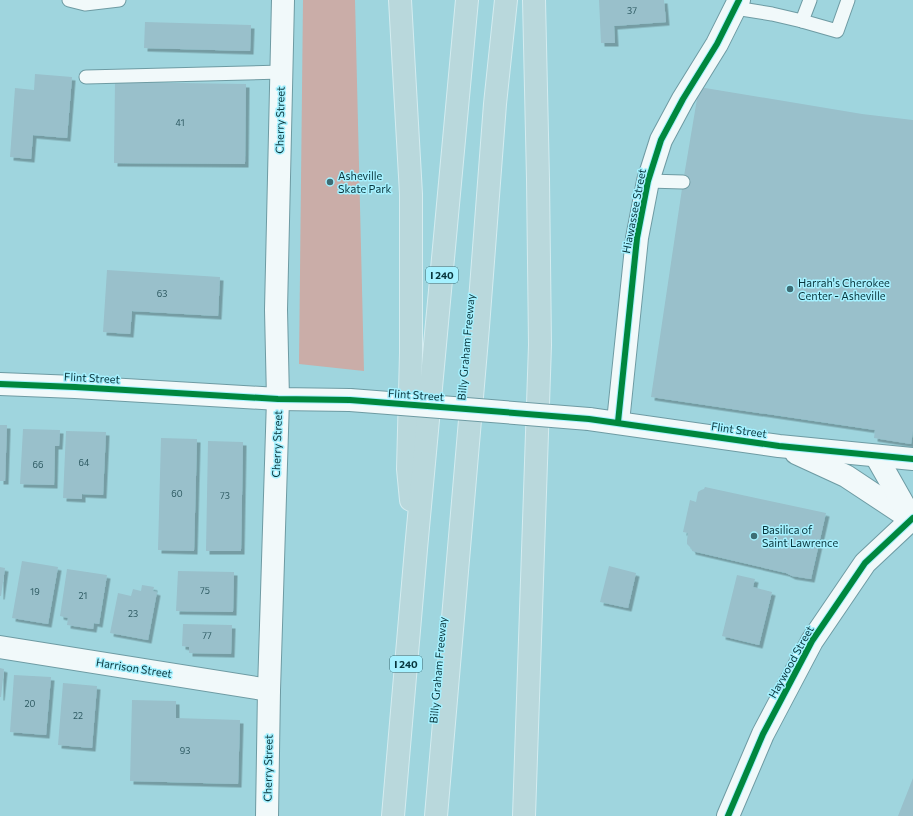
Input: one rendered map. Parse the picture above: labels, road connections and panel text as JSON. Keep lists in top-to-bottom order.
{
  "streets": {
    "highway": ["I 240", "Billy Graham Freeway"],
    "street": [
      "Cherry Street",
      "Hiawassee Street",
      "Flint Street",
      "Haywood Street",
      "Harrison Street"
    ]
  },
  "crossings": [
    ["Cherry Street", "Flint Street"],
    ["Cherry Street", "Harrison Street"],
    ["Hiawassee Street", "Flint Street"],
    ["Flint Street", "Haywood Street"]
  ],
  "places": ["Asheville Skate Park", "Harrah's Cherokee Center - Asheville", "Basilica of Saint Lawrence"],
  "house_numbers": [
    "37",
    "41",
    "63",
    "64",
    "66",
    "60",
    "73",
    "75",
    "19",
    "21",
    "23",
    "77",
    "20",
    "22",
    "93"
  ]
}
